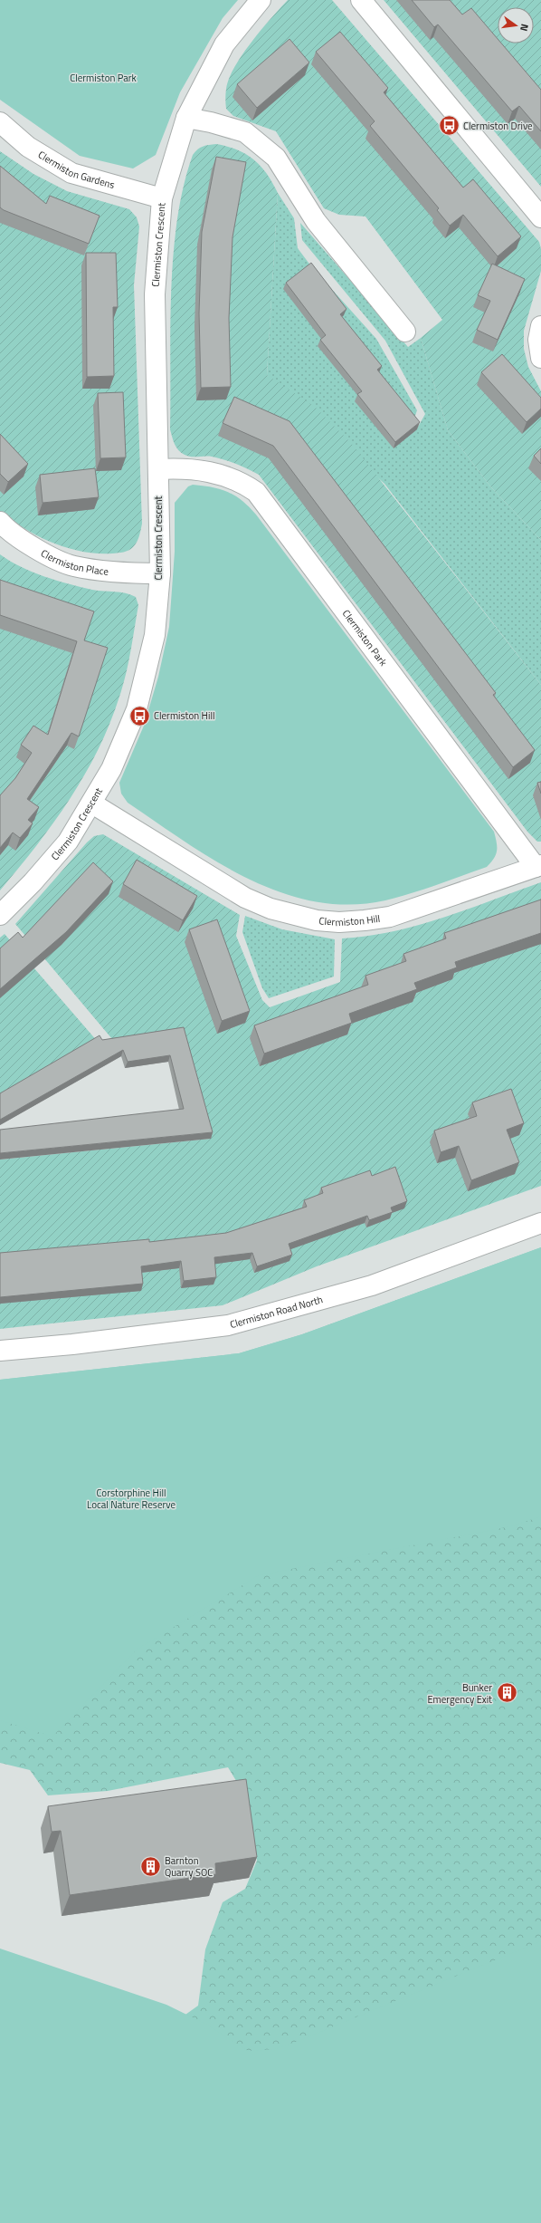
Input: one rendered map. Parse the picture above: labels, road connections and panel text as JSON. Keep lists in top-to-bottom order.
{
  "streets": {
    "street": [
      "Clermiston Gardens",
      "Clermiston Crescent",
      "Clermiston Place",
      "Clermiston Park",
      "Clermiston Hill",
      "Clermiston Road North"
    ]
  },
  "crossings": [
    ["Clermiston Gardens", "Clermiston Crescent"],
    ["Clermiston Crescent", "Clermiston Place"],
    ["Clermiston Crescent", "Clermiston Park"],
    ["Clermiston Crescent", "Clermiston Hill"],
    ["Clermiston Park", "Clermiston Hill"]
  ],
  "parks": ["Clermiston Park", "Corstorphine Hill Local Nature Reserve"],
  "places": {
    "bus stop": ["Clermiston Drive", "Clermiston Hill"],
    "building": ["Bunker Emergency Exit", "Barnton Quarry SOC"]
  },
  "north": "right"
}
